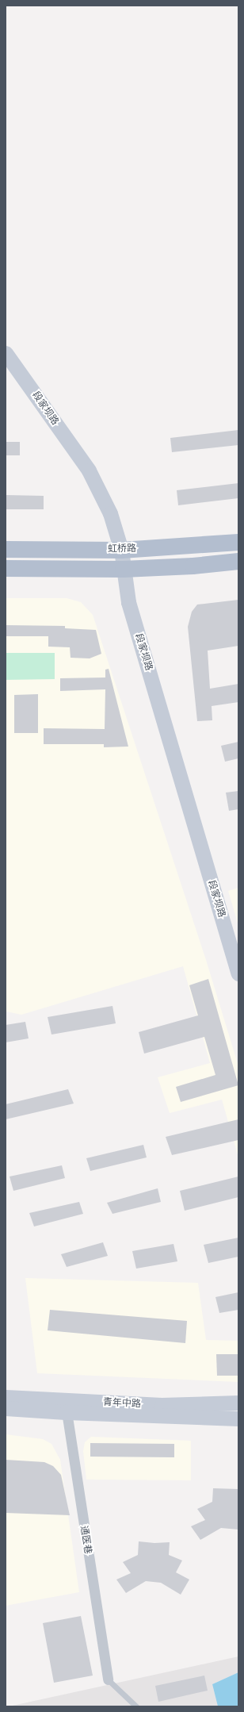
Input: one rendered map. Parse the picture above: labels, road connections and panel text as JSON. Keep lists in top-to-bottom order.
{
  "streets": {
    "main road": ["虹桥路"],
    "street": ["段家坝路", "青年中路", "通医巷"]
  },
  "crossings": [
    ["段家坝路", "虹桥路"],
    ["青年中路", "通医巷"]
  ]
}
